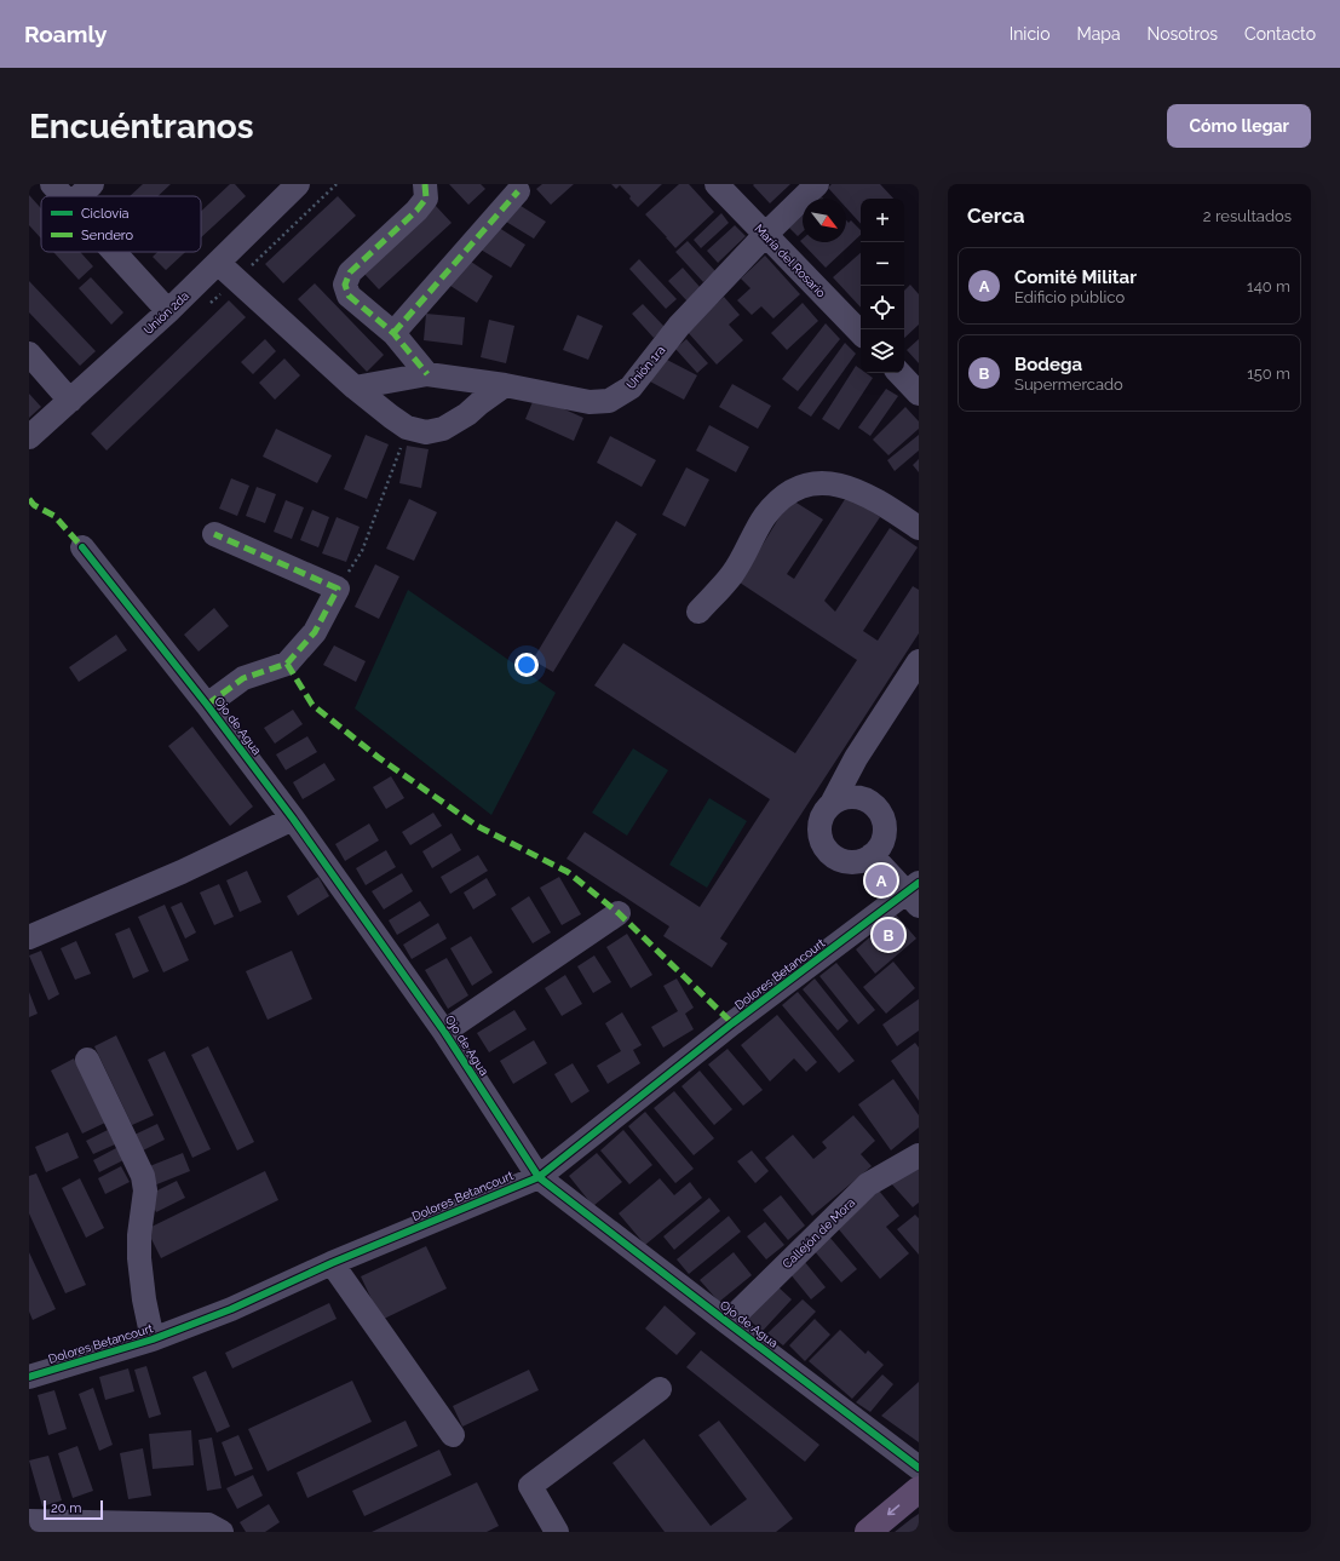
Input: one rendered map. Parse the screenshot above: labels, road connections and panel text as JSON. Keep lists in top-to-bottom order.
{
  "streets": {
    "street": [
      "María del Rosario",
      "Unión 2da",
      "Unión 1ra",
      "Ojo de Agua",
      "Dolores Betancourt",
      "Callejón de Mora"
    ]
  },
  "crossings": [
    ["María del Rosario", "Unión 1ra"],
    ["Ojo de Agua", "Dolores Betancourt"],
    ["Ojo de Agua", "Callejón de Mora"]
  ],
  "legend": ["Ciclovía", "Sendero"],
  "scale_bar": "20 m",
  "north": "bottom right",
  "page": {
    "header": "Roamly",
    "nav": [
      "Inicio",
      "Mapa",
      "Nosotros",
      "Contacto"
    ],
    "buttons": "Cómo llegar",
    "title": "Encuéntranos",
    "heading": ["Cerca", "2 resultados"],
    "map_buttons": ["+", "−"],
    "list": [
      {
        "mark": "A",
        "name": "Comité Militar",
        "note": "Edificio público",
        "value": "140 m"
      },
      {
        "mark": "B",
        "name": "Bodega",
        "note": "Supermercado",
        "value": "150 m"
      }
    ],
    "pins": ["A", "B"],
    "scale": "20 m"
  }
}
